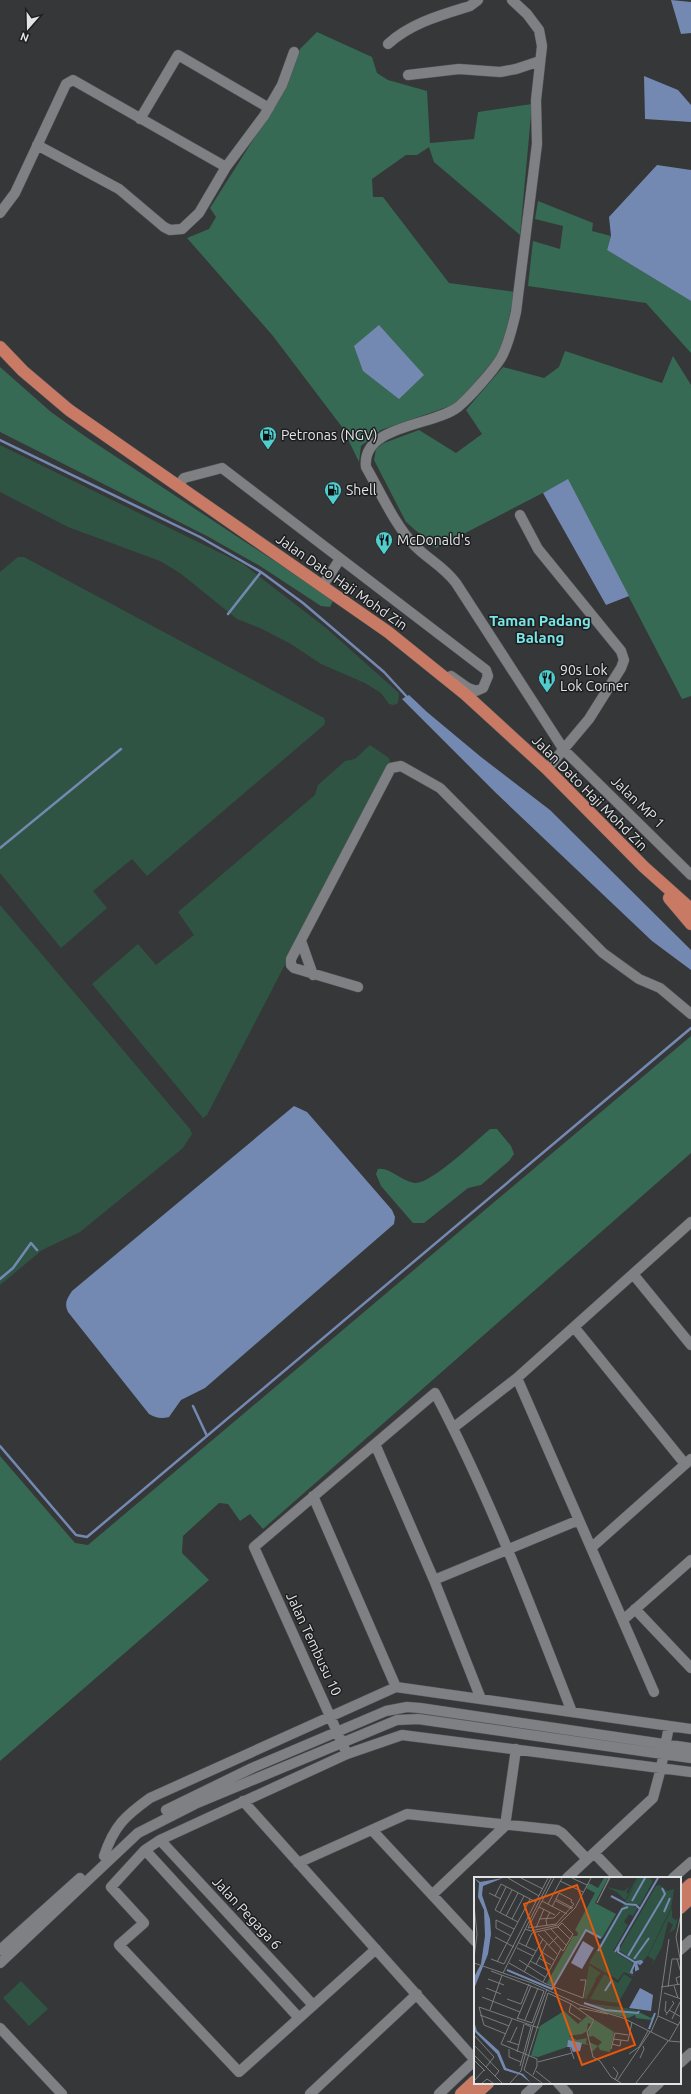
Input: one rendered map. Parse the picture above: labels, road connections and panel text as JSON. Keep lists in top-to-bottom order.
{
  "streets": {
    "main road": ["Jalan Dato Haji Mohd Zin"],
    "street": ["Jalan MP 1", "Jalan Tembusu 10", "Jalan Pegaga 6"]
  },
  "districts": ["Taman Padang Balang"],
  "places": {
    "fuel station": ["Petronas (NGV)", "Shell"],
    "restaurant": ["McDonald's", "90s Lok Lok Corner"]
  },
  "north": "bottom"
}
